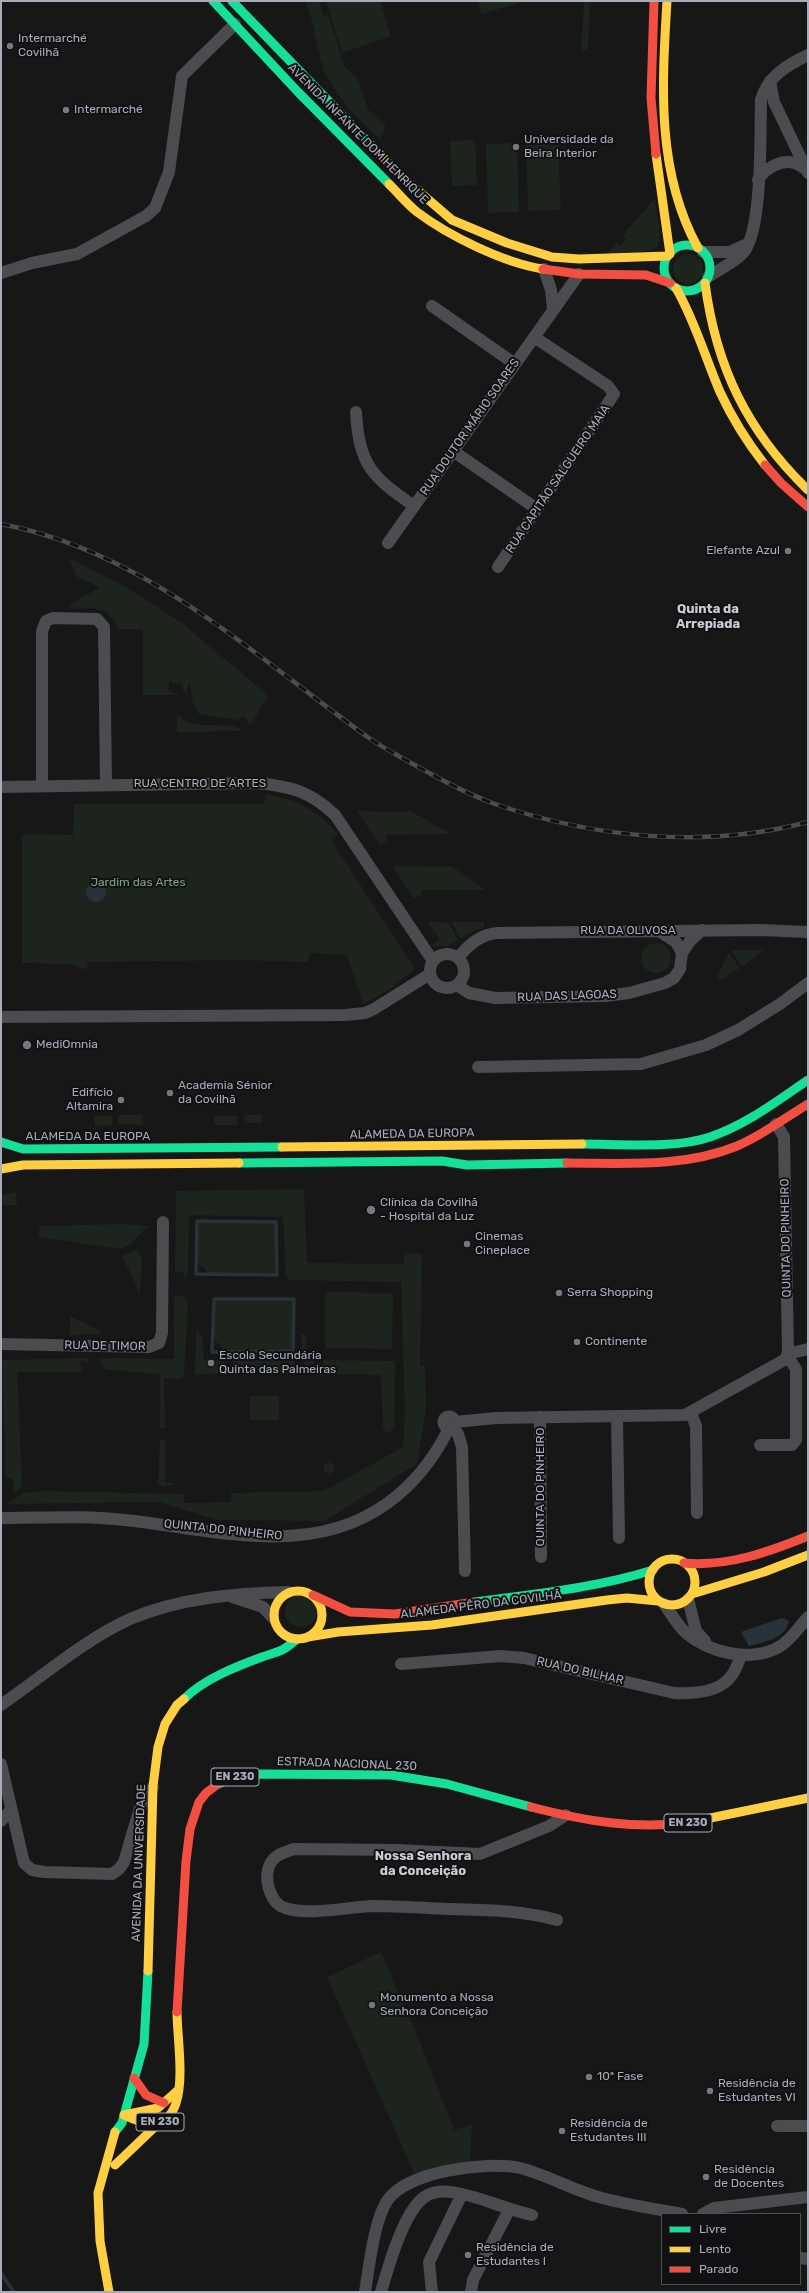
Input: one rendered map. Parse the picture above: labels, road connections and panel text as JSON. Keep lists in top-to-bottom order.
{
  "streets": {
    "main road": [
      "AVENIDA INFANTE DOM HENRIQUE",
      "ALAMEDA DA EUROPA",
      "ALAMEDA PÊRO DA COVILHÃ",
      "ESTRADA NACIONAL 230",
      "EN 230",
      "AVENIDA DA UNIVERSIDADE"
    ],
    "street": [
      "RUA DOUTOR MÁRIO SOARES",
      "RUA CAPITÃO SALGUEIRO MAIA",
      "RUA CENTRO DE ARTES",
      "RUA DA OLIVOSA",
      "RUA DAS LAGOAS",
      "QUINTA DO PINHEIRO",
      "RUA DE TIMOR",
      "RUA DO BILHAR"
    ]
  },
  "crossings": [
    ["AVENIDA INFANTE DOM HENRIQUE", "RUA DOUTOR MÁRIO SOARES"],
    ["RUA DOUTOR MÁRIO SOARES", "RUA CAPITÃO SALGUEIRO MAIA"],
    ["RUA CENTRO DE ARTES", "RUA DA OLIVOSA"],
    ["RUA CENTRO DE ARTES", "RUA DAS LAGOAS"],
    ["RUA DA OLIVOSA", "RUA DAS LAGOAS"],
    ["ALAMEDA PÊRO DA COVILHÃ", "AVENIDA DA UNIVERSIDADE"],
    ["ESTRADA NACIONAL 230", "EN 230"],
    ["EN 230", "AVENIDA DA UNIVERSIDADE"]
  ],
  "districts": ["Quinta da Arrepiada", "Nossa Senhora da Conceição"],
  "parks": ["Jardim das Artes"],
  "places": [
    "Intermarché Covilhã",
    "Intermarché",
    "Universidade da Beira Interior",
    "Elefante Azul",
    "MediOmnia",
    "Academia Sénior da Covilhã",
    "Edifício Altamira",
    "Clínica da Covilhã - Hospital da Luz",
    "Cinemas Cineplace",
    "Serra Shopping",
    "Continente",
    "Escola Secundária Quinta das Palmeiras",
    "Monumento a Nossa Senhora Conceição",
    "10ª Fase",
    "Residência de Estudantes VI",
    "Residência de Estudantes III",
    "Residência de Docentes",
    "Residência de Estudantes I"
  ],
  "legend": ["Livre", "Lento", "Parado"]
}
